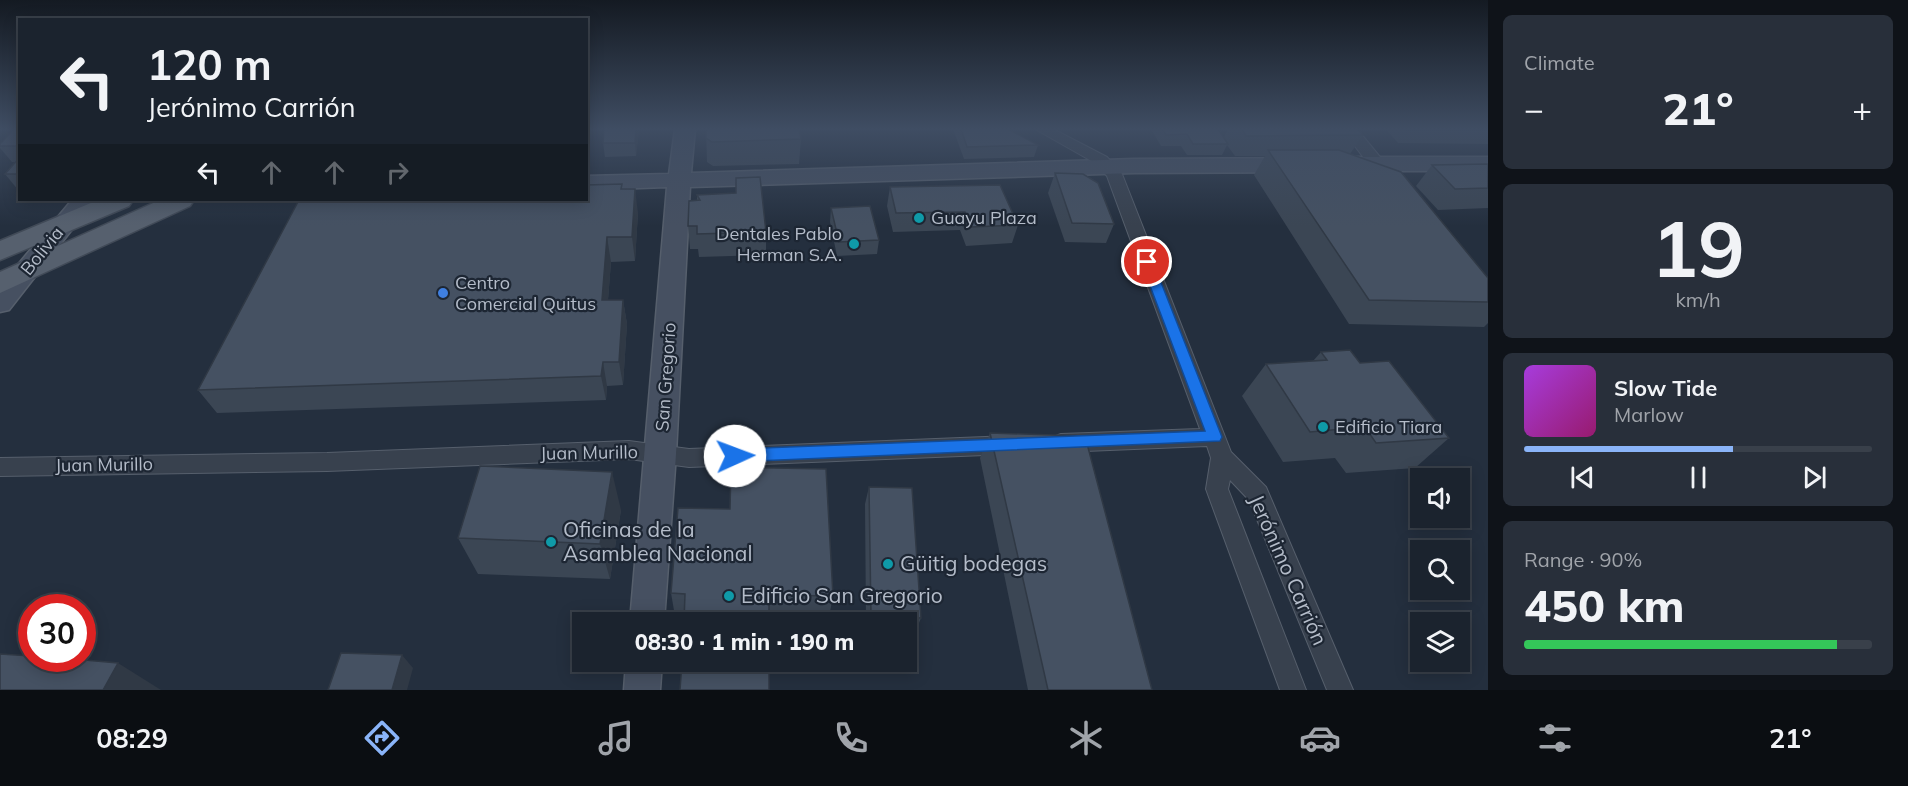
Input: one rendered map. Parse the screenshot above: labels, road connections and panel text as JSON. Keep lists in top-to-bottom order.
{
  "streets": {
    "street": [
      "Bolivia",
      "San Gregorio",
      "Juan Murillo",
      "Jerónimo Carrión"
    ]
  },
  "crossings": [
    ["San Gregorio", "Juan Murillo"],
    ["Juan Murillo", "Jerónimo Carrión"]
  ],
  "places": [
    "Guayu Plaza",
    "Dentales Pablo Herman S.A.",
    "Centro Comercial Quitus",
    "Edificio Tiara",
    "Oficinas de la Asamblea Nacional",
    "Güitig bodegas",
    "Edificio San Gregorio"
  ],
  "page": {
    "tile": [
      "Climate",
      ["19", "km/h"],
      ["Range · 90%", "450 km"]
    ],
    "turn": ["120 m", "Jerónimo Carrión"],
    "heat": ["−", "21°", "+"],
    "song": ["Slow Tide", "Marlow"],
    "limit": "30",
    "trip": "08:30 · 1 min · 190 m",
    "tabs": ["08:29", "21°"]
  }
}
